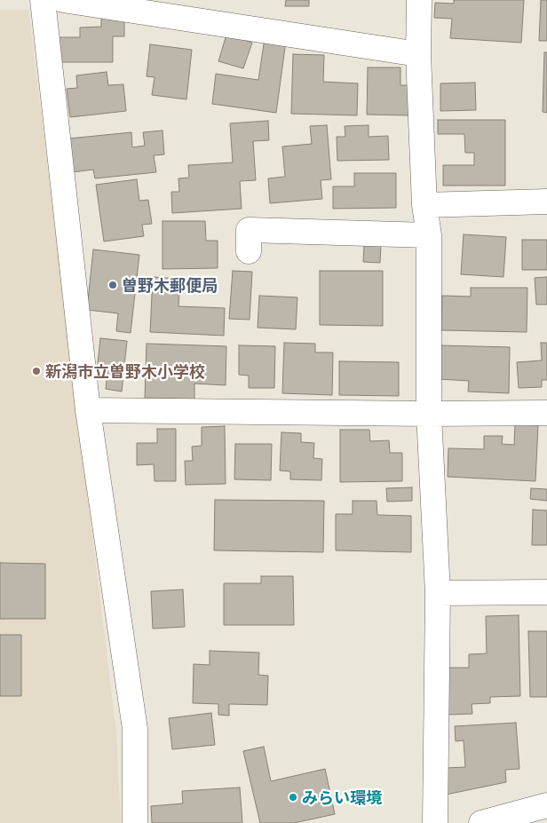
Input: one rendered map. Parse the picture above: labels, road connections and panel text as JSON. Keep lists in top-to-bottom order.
{
  "places": ["曽野木郵便局", "新潟市立曽野木小学校", "みらい環境"]
}
